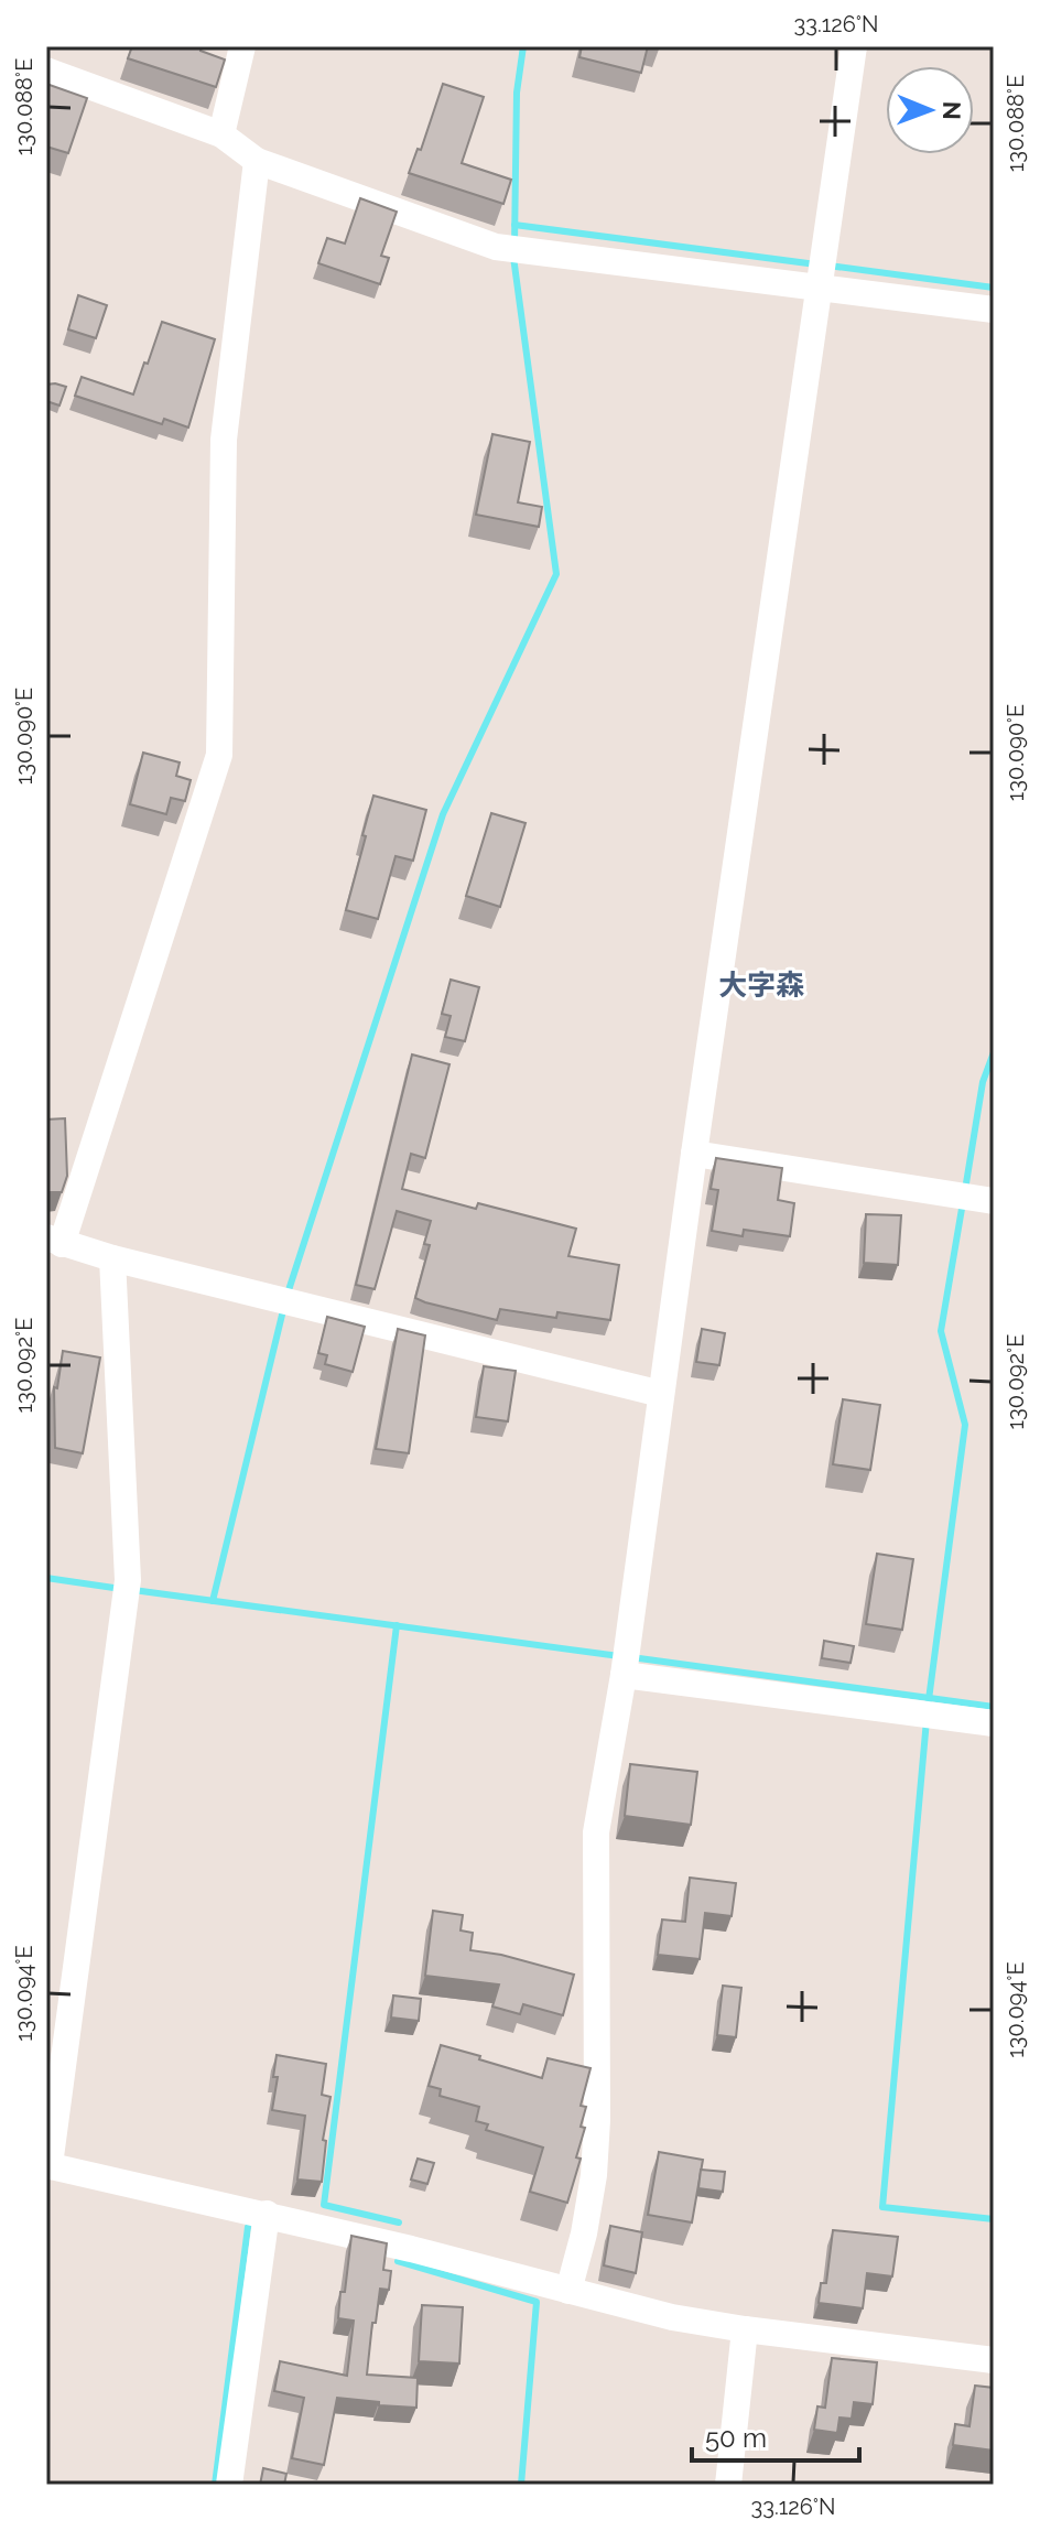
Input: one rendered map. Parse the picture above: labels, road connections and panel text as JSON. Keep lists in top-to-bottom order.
{
  "districts": ["大字森"],
  "scale_bar": "50 m",
  "north": "right",
  "coordinates": [
    "33.126°N",
    "130.088°E",
    "130.090°E",
    "130.092°E",
    "130.094°E"
  ]
}
